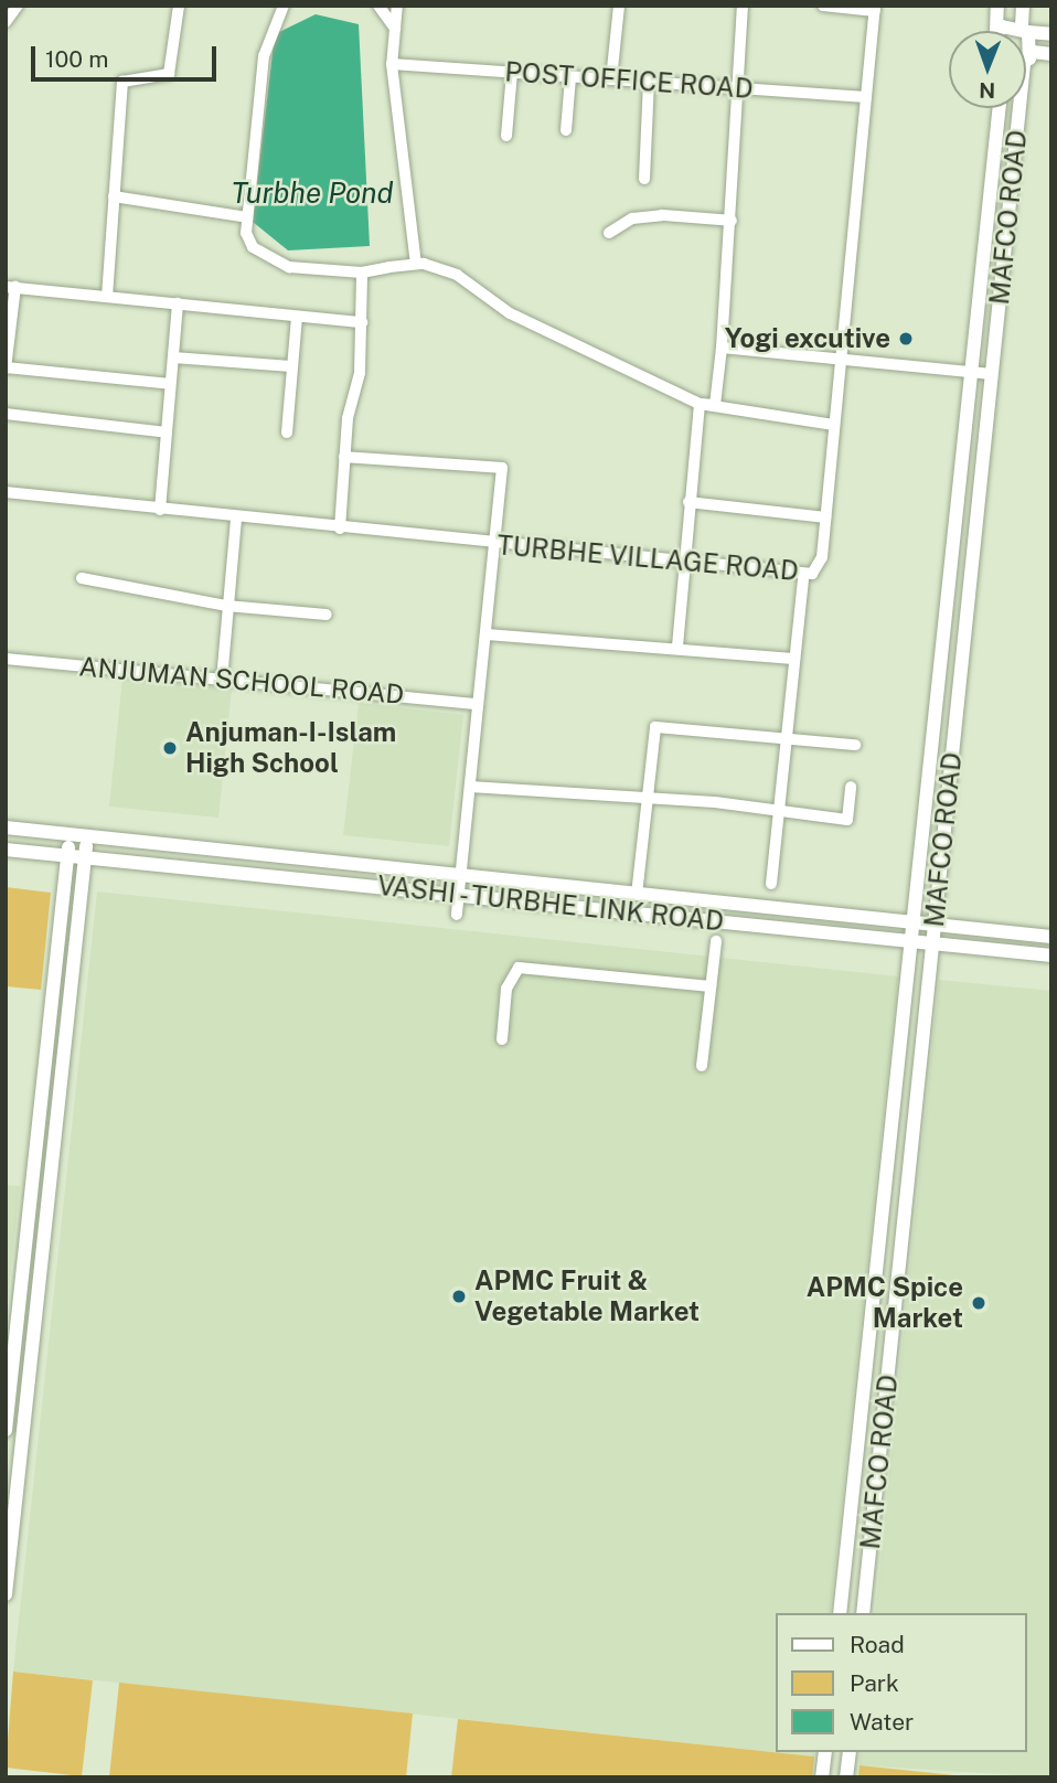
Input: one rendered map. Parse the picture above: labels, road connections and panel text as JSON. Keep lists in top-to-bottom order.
{
  "streets": {
    "main road": ["MAFCO ROAD", "VASHI - TURBHE LINK ROAD"],
    "street": ["POST OFFICE ROAD", "TURBHE VILLAGE ROAD", "ANJUMAN SCHOOL ROAD"]
  },
  "crossings": [
    ["POST OFFICE ROAD", "TURBHE VILLAGE ROAD"],
    ["MAFCO ROAD", "VASHI - TURBHE LINK ROAD"]
  ],
  "water": ["Turbhe Pond"],
  "places": [
    "Yogi excutive",
    "Anjuman-I-Islam High School",
    "APMC Fruit & Vegetable Market",
    "APMC Spice Market"
  ],
  "legend": ["Road", "Park", "Water"],
  "scale_bar": "100 m",
  "north": "bottom"
}
